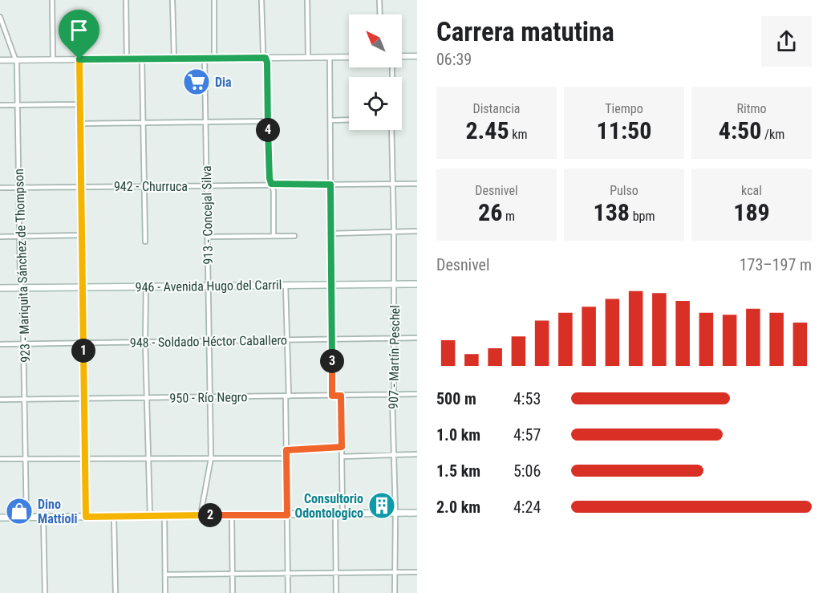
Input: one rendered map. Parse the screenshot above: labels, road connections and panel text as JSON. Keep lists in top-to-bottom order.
{
  "streets": {
    "main road": ["946 - Avenida Hugo del Carril"],
    "street": [
      "942 - Churruca",
      "913 - Concejal Silva",
      "923 - Mariquita Sánchez de Thompson",
      "948 - Soldado Héctor Caballero",
      "907 - Martín Peschel",
      "950 - Río Negro"
    ]
  },
  "crossings": [
    ["942 - Churruca", "913 - Concejal Silva"],
    ["942 - Churruca", "923 - Mariquita Sánchez de Thompson"],
    ["942 - Churruca", "907 - Martín Peschel"],
    ["913 - Concejal Silva", "946 - Avenida Hugo del Carril"],
    ["913 - Concejal Silva", "948 - Soldado Héctor Caballero"],
    ["913 - Concejal Silva", "950 - Río Negro"],
    ["923 - Mariquita Sánchez de Thompson", "946 - Avenida Hugo del Carril"],
    ["923 - Mariquita Sánchez de Thompson", "948 - Soldado Héctor Caballero"],
    ["923 - Mariquita Sánchez de Thompson", "950 - Río Negro"],
    ["946 - Avenida Hugo del Carril", "907 - Martín Peschel"],
    ["948 - Soldado Héctor Caballero", "907 - Martín Peschel"],
    ["907 - Martín Peschel", "950 - Río Negro"]
  ],
  "places": {
    "supermarket": ["Dia"],
    "building": ["Consultorio Odontologico"],
    "shop": ["Dino Mattioli"]
  },
  "north": "top left",
  "page": {
    "heading": ["Carrera matutina", "06:39"],
    "stats": [
      ["Distancia", "2.45 km"],
      ["Tiempo", "11:50"],
      ["Ritmo", "4:50 /km"],
      ["Desnivel", "26 m"],
      ["Pulso", "138 bpm"],
      ["kcal", "189"]
    ],
    "pins": [
      "4",
      "1",
      "3",
      "2"
    ],
    "chart": ["Desnivel", "173–197 m"],
    "list": [
      {
        "name": "500 m",
        "note": "4:53"
      },
      {
        "name": "1.0 km",
        "note": "4:57"
      },
      {
        "name": "1.5 km",
        "note": "5:06"
      },
      {
        "name": "2.0 km",
        "note": "4:24"
      }
    ]
  }
}
